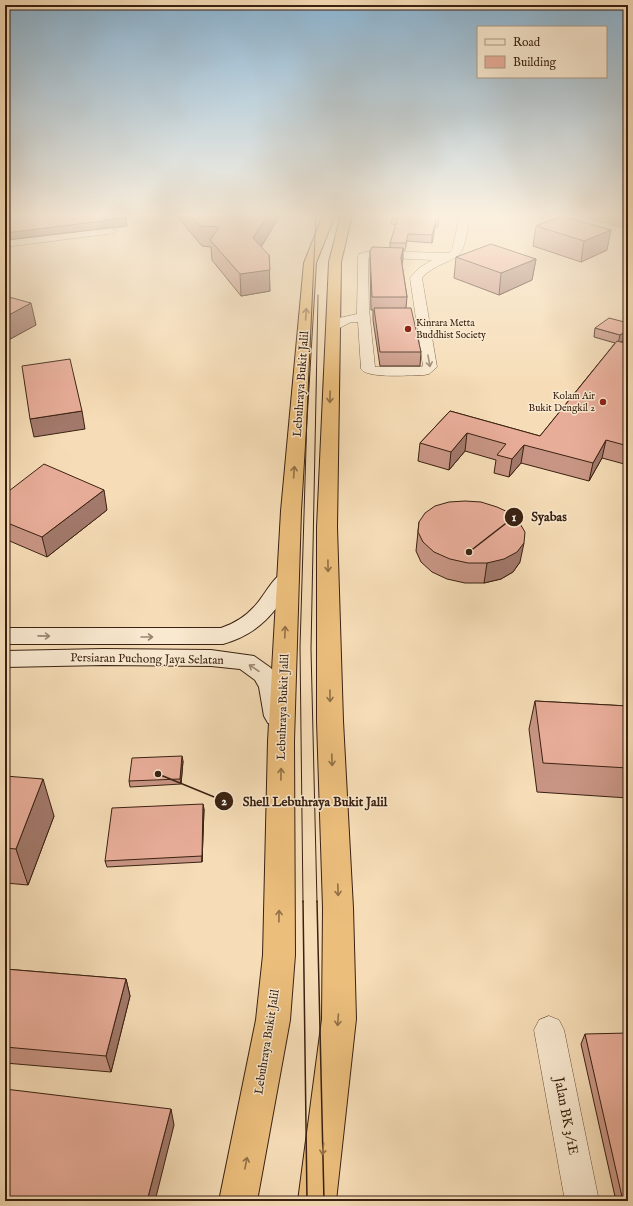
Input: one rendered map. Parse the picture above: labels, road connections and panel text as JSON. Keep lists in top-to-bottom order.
{
  "streets": {
    "highway": ["Lebuhraya Bukit Jalil"],
    "main road": ["Persiaran Puchong Jaya Selatan"],
    "street": ["Jalan BK 3/1E"]
  },
  "crossings": [
    ["Lebuhraya Bukit Jalil", "Persiaran Puchong Jaya Selatan"]
  ],
  "places": [
    "Kinrara Metta Buddhist Society",
    "Kolam Air Bukit Dengkil 2",
    "Syabas",
    "Shell Lebuhraya Bukit Jalil"
  ],
  "legend": ["Road", "Building"]
}
